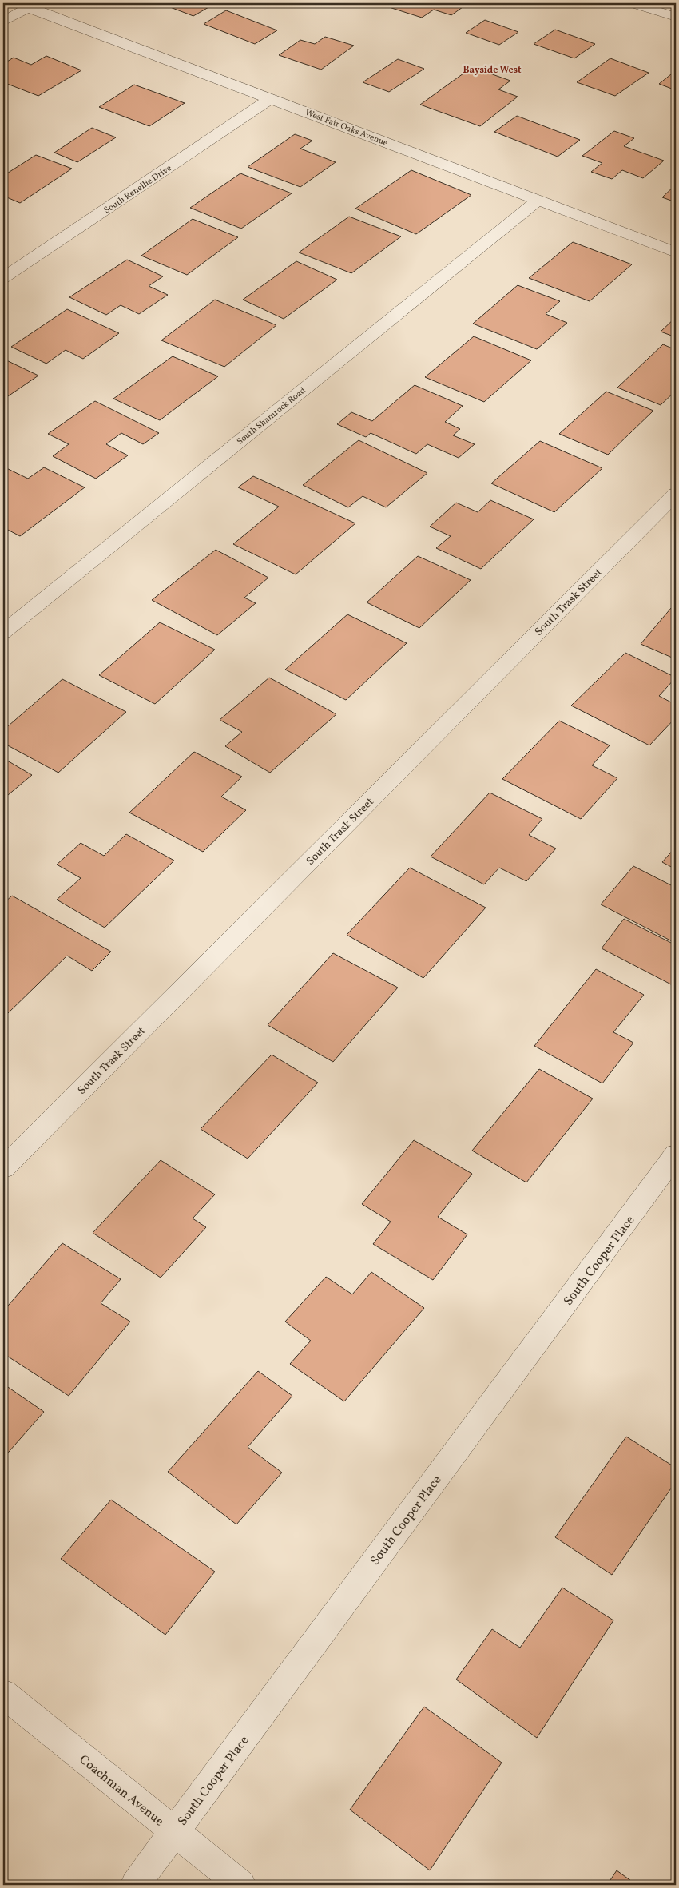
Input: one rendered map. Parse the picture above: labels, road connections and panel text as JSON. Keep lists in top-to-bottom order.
{
  "streets": {
    "street": [
      "West Fair Oaks Avenue",
      "South Renellie Drive",
      "South Shamrock Road",
      "South Trask Street",
      "South Cooper Place",
      "Coachman Avenue"
    ]
  },
  "crossings": [
    ["West Fair Oaks Avenue", "South Renellie Drive"],
    ["West Fair Oaks Avenue", "South Shamrock Road"],
    ["South Cooper Place", "Coachman Avenue"]
  ],
  "districts": ["Bayside West"]
}
